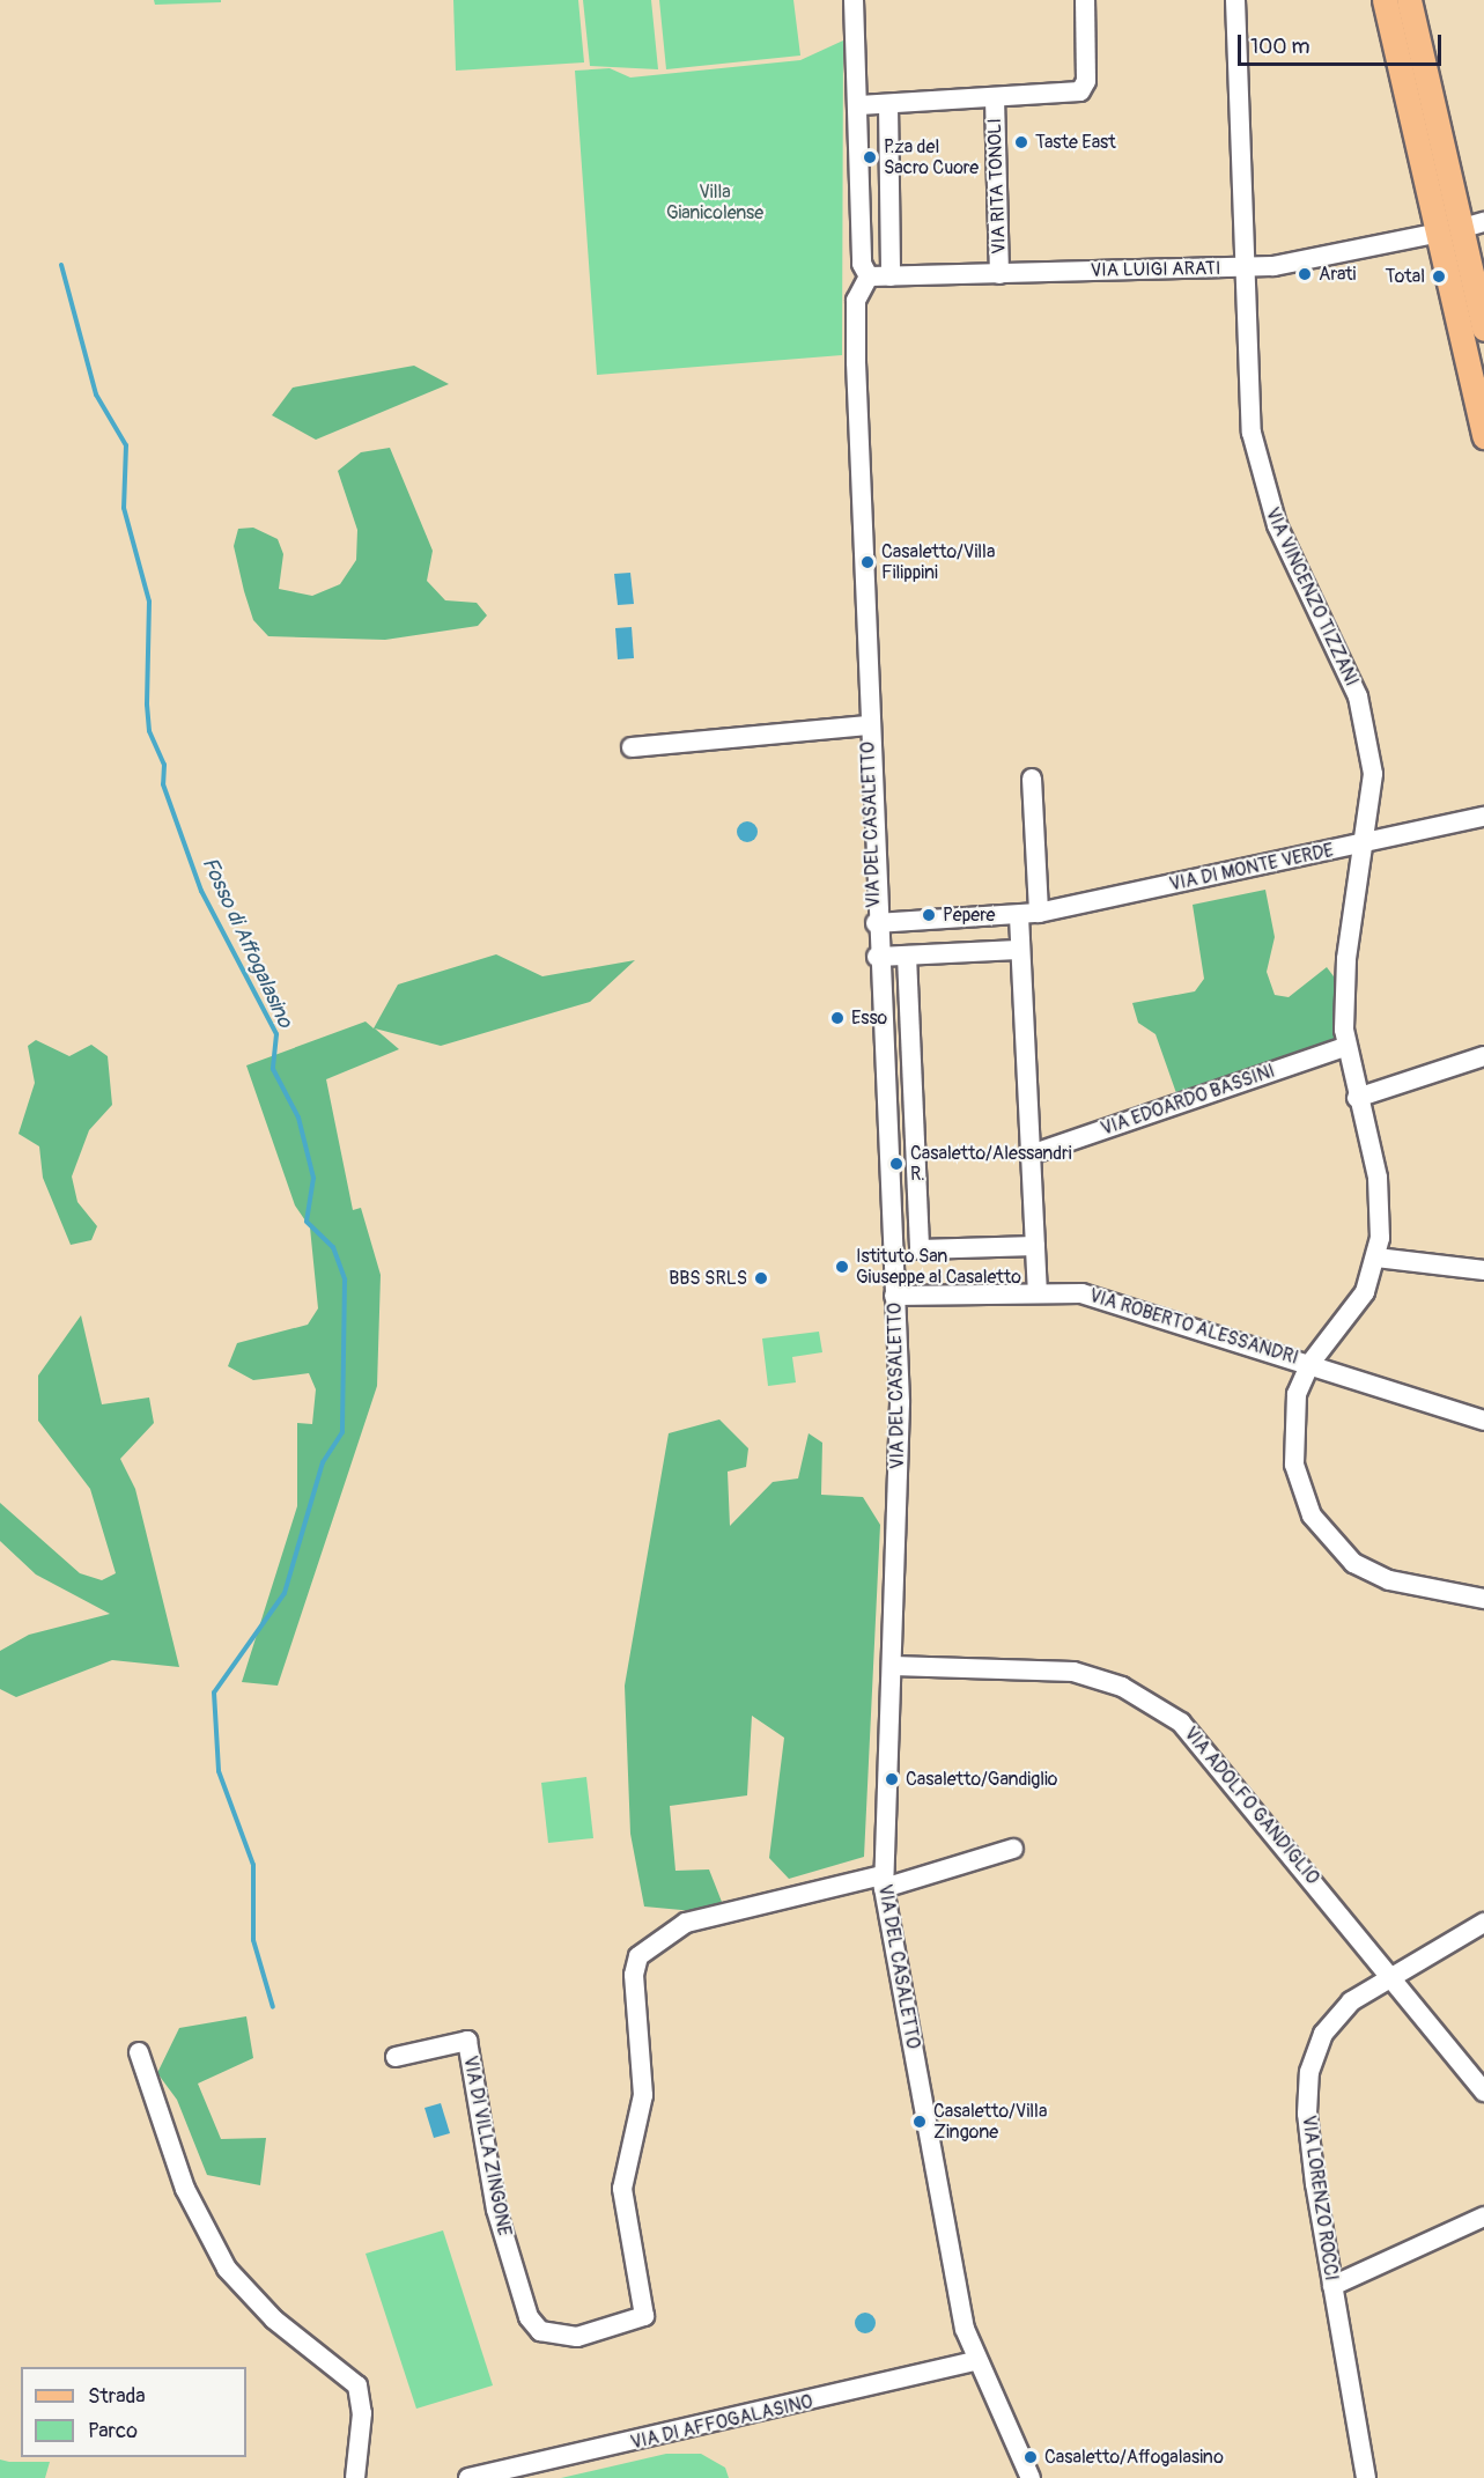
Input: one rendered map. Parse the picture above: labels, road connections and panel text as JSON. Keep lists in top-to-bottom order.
{
  "streets": {
    "street": [
      "VIA RITA TONOLI",
      "VIA LUIGI ARATI",
      "VIA VINCENZO TIZZANI",
      "VIA DEL CASALETTO",
      "VIA DI MONTE VERDE",
      "VIA EDOARDO BASSINI",
      "VIA ROBERTO ALESSANDRI",
      "VIA ADOLFO GANDIGLIO",
      "VIA DI VILLA ZINGONE",
      "VIA LORENZO ROCCI",
      "VIA DI AFFOGALASINO"
    ]
  },
  "crossings": [
    ["VIA RITA TONOLI", "VIA LUIGI ARATI"],
    ["VIA LUIGI ARATI", "VIA VINCENZO TIZZANI"],
    ["VIA LUIGI ARATI", "VIA DEL CASALETTO"],
    ["VIA VINCENZO TIZZANI", "VIA DI MONTE VERDE"],
    ["VIA VINCENZO TIZZANI", "VIA EDOARDO BASSINI"],
    ["VIA VINCENZO TIZZANI", "VIA ROBERTO ALESSANDRI"],
    ["VIA DEL CASALETTO", "VIA DI MONTE VERDE"],
    ["VIA DEL CASALETTO", "VIA ROBERTO ALESSANDRI"],
    ["VIA DEL CASALETTO", "VIA ADOLFO GANDIGLIO"],
    ["VIA DEL CASALETTO", "VIA DI VILLA ZINGONE"],
    ["VIA DEL CASALETTO", "VIA DI AFFOGALASINO"],
    ["VIA ADOLFO GANDIGLIO", "VIA LORENZO ROCCI"]
  ],
  "water": ["Fosso di Affogalasino"],
  "parks": ["Villa Gianicolense"],
  "places": [
    "Taste East",
    "P.za del Sacro Cuore",
    "Arati",
    "Total",
    "Casaletto/Villa Filippini",
    "Pepere",
    "Esso",
    "Casaletto/Alessandri R.",
    "Istituto San Giuseppe al Casaletto",
    "BBS SRLS",
    "Casaletto/Gandiglio",
    "Casaletto/Villa Zingone",
    "Casaletto/Affogalasino"
  ],
  "legend": ["Strada", "Parco"],
  "scale_bar": "100 m"
}
